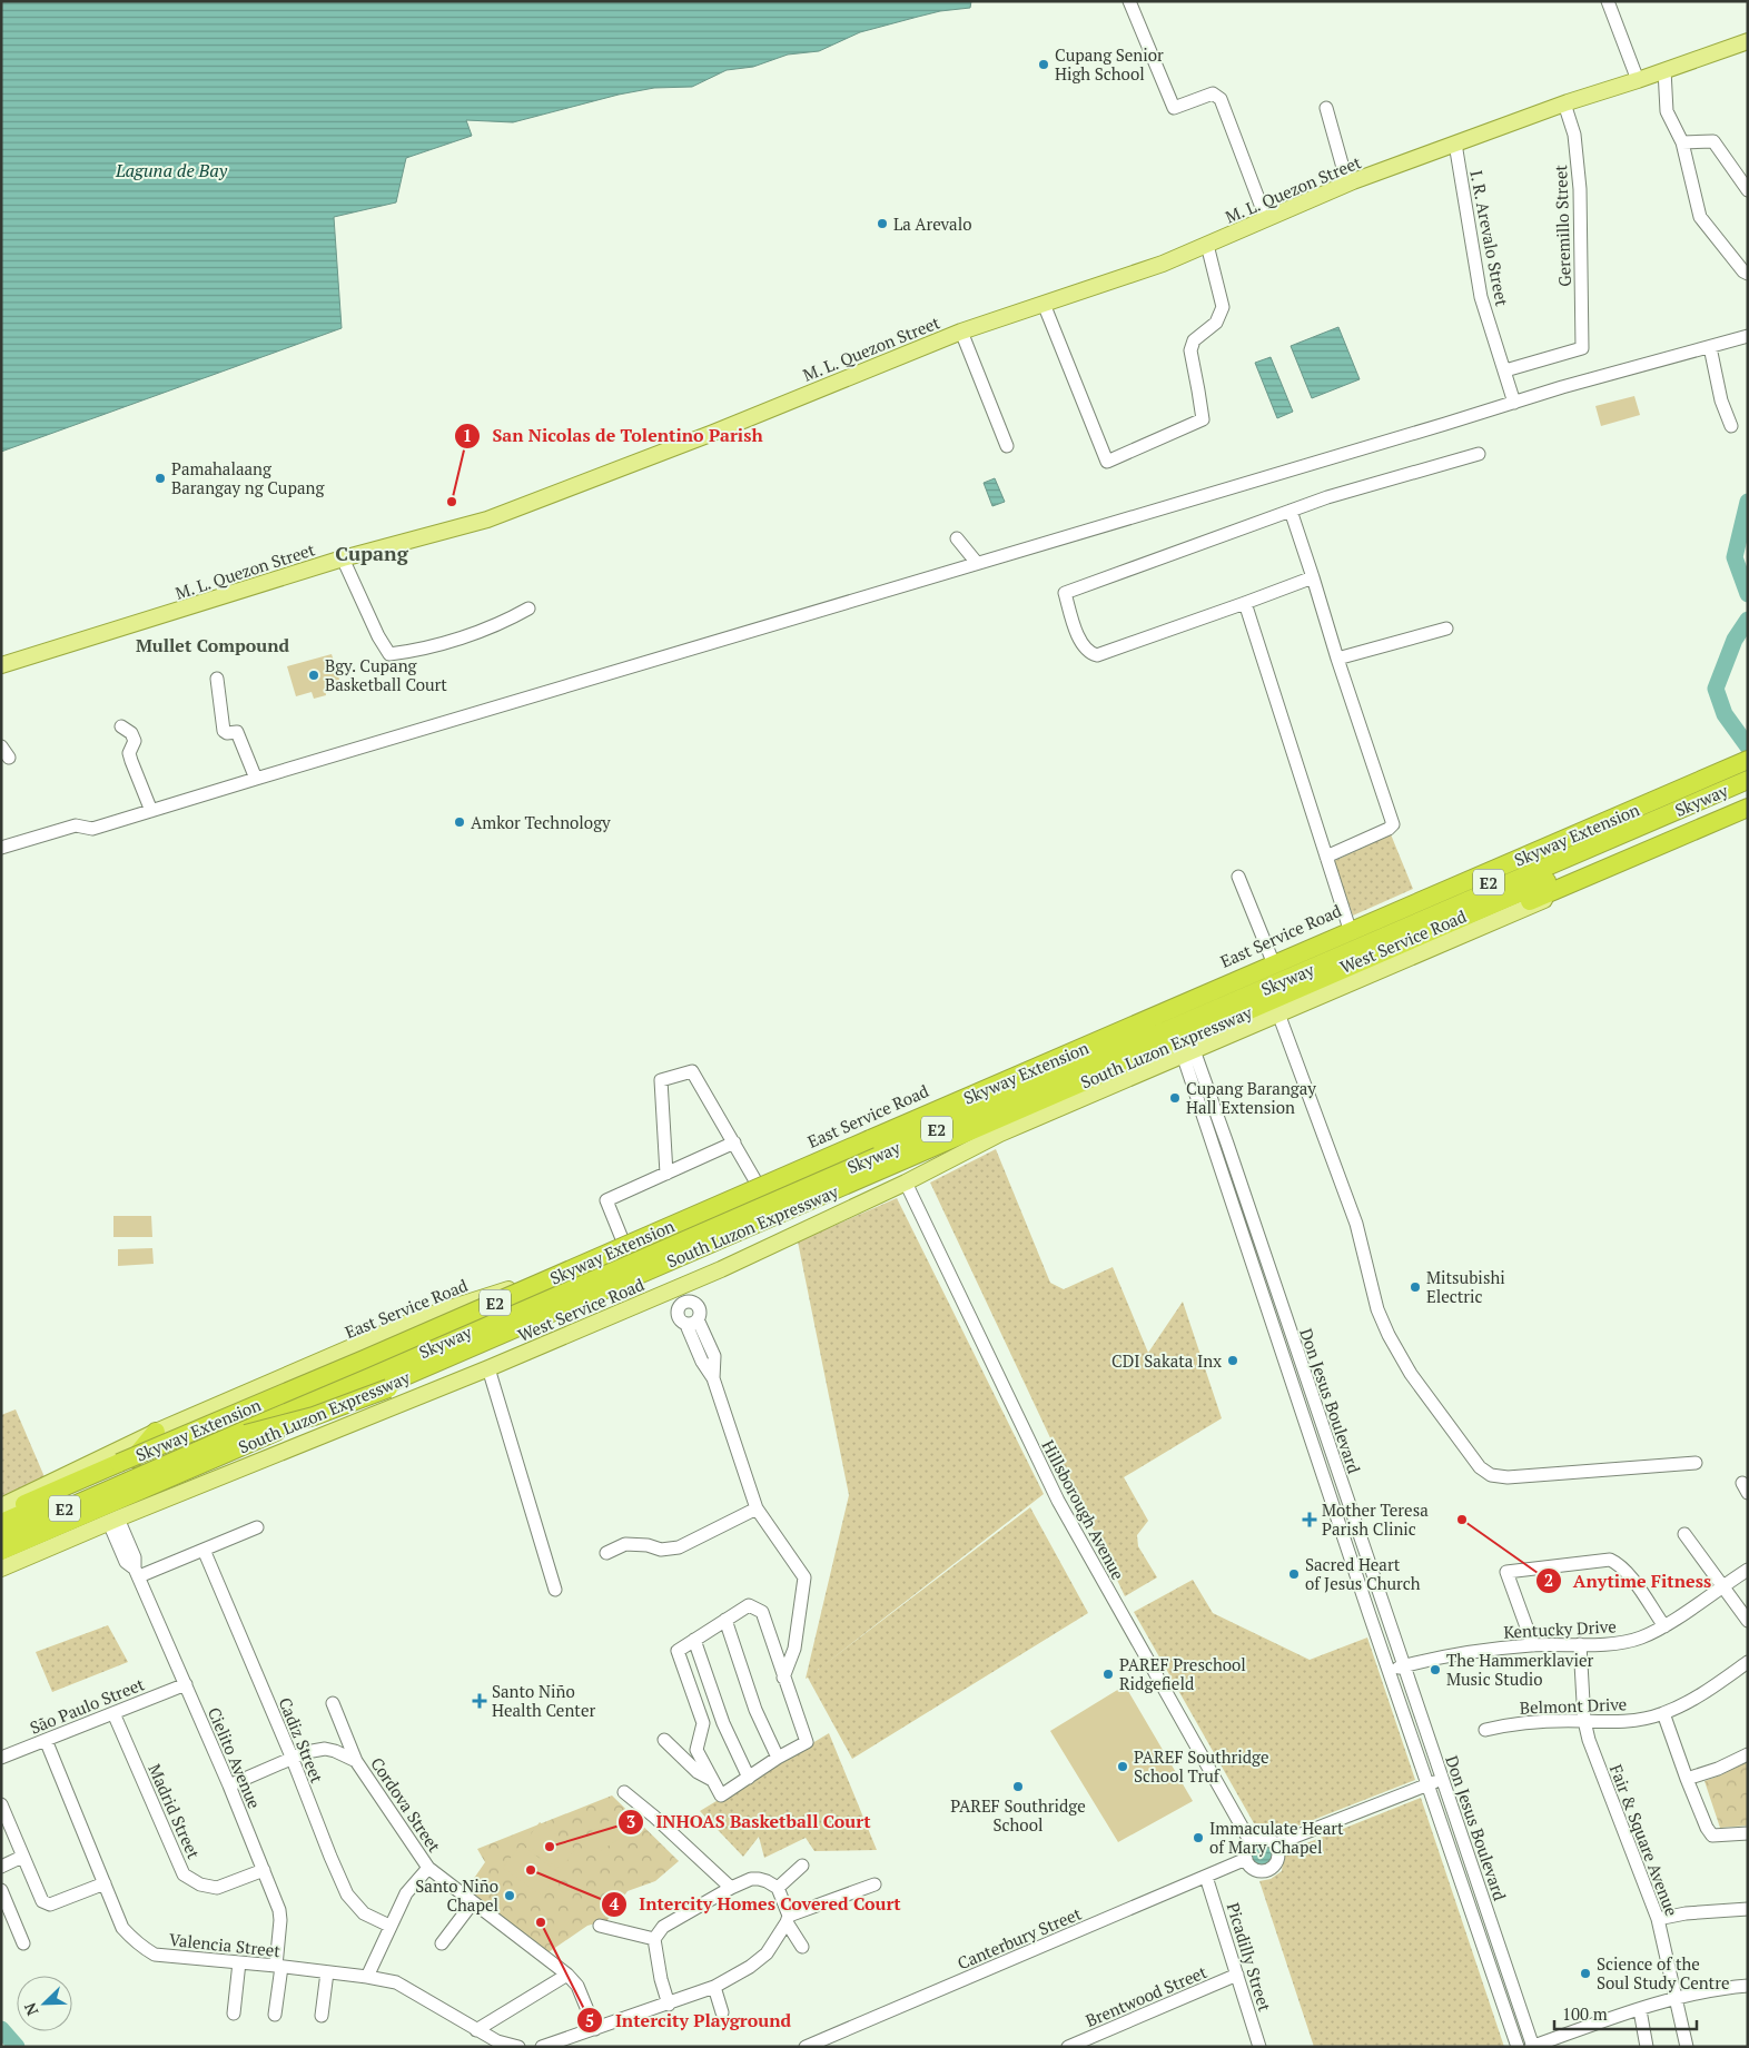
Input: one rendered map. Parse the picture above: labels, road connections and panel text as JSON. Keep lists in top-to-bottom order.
{
  "streets": {
    "highway": [
      "Skyway",
      "Skyway Extension",
      "E2",
      "South Luzon Expressway"
    ],
    "main road": ["M. L. Quezon Street", "East Service Road", "West Service Road"],
    "street": [
      "Geremillo Street",
      "I. R. Arevalo Street",
      "Don Jesus Boulevard",
      "Hillsborough Avenue",
      "Kentucky Drive",
      "São Paulo Street",
      "Belmont Drive",
      "Cadiz Street",
      "Cielito Avenue",
      "Cordova Street",
      "Madrid Street",
      "Fair & Square Avenue",
      "Canterbury Street",
      "Valencia Street",
      "Picadilly Street",
      "Brentwood Street"
    ]
  },
  "crossings": [
    ["M. L. Quezon Street", "Geremillo Street"],
    ["M. L. Quezon Street", "I. R. Arevalo Street"],
    ["Geremillo Street", "I. R. Arevalo Street"],
    ["Skyway", "Skyway Extension"],
    ["Skyway Extension", "E2"],
    ["Skyway Extension", "East Service Road"],
    ["Skyway Extension", "West Service Road"],
    ["West Service Road", "Don Jesus Boulevard"],
    ["West Service Road", "Hillsborough Avenue"],
    ["West Service Road", "Cielito Avenue"],
    ["Don Jesus Boulevard", "Kentucky Drive"],
    ["Hillsborough Avenue", "Canterbury Street"],
    ["Kentucky Drive", "Fair & Square Avenue"],
    ["São Paulo Street", "Cielito Avenue"],
    ["São Paulo Street", "Madrid Street"],
    ["São Paulo Street", "Valencia Street"],
    ["Belmont Drive", "Fair & Square Avenue"],
    ["Cadiz Street", "Cordova Street"],
    ["Cielito Avenue", "Cordova Street"],
    ["Cielito Avenue", "Madrid Street"],
    ["Cielito Avenue", "Valencia Street"],
    ["Canterbury Street", "Picadilly Street"],
    ["Picadilly Street", "Brentwood Street"]
  ],
  "districts": ["Cupang", "Mullet Compound"],
  "water": ["Laguna de Bay"],
  "places": {
    "other": [
      "Cupang Senior High School",
      "La Arevalo",
      "Pamahalaang Barangay ng Cupang",
      "San Nicolas de Tolentino Parish",
      "Bgy. Cupang Basketball Court",
      "Amkor Technology",
      "Cupang Barangay Hall Extension",
      "Mitsubishi Electric",
      "CDI Sakata Inx",
      "Anytime Fitness",
      "Sacred Heart of Jesus Church",
      "The Hammerklavier Music Studio",
      "PAREF Preschool Ridgefield",
      "PAREF Southridge School Truf",
      "PAREF Southridge School",
      "Immaculate Heart of Mary Chapel",
      "INHOAS Basketball Court",
      "Intercity Homes Covered Court",
      "Santo Niño Chapel",
      "Intercity Playground",
      "Science of the Soul Study Centre"
    ],
    "health": ["Mother Teresa Parish Clinic", "Santo Niño Health Center"]
  },
  "scale_bar": "100 m",
  "north": "bottom left"
}
